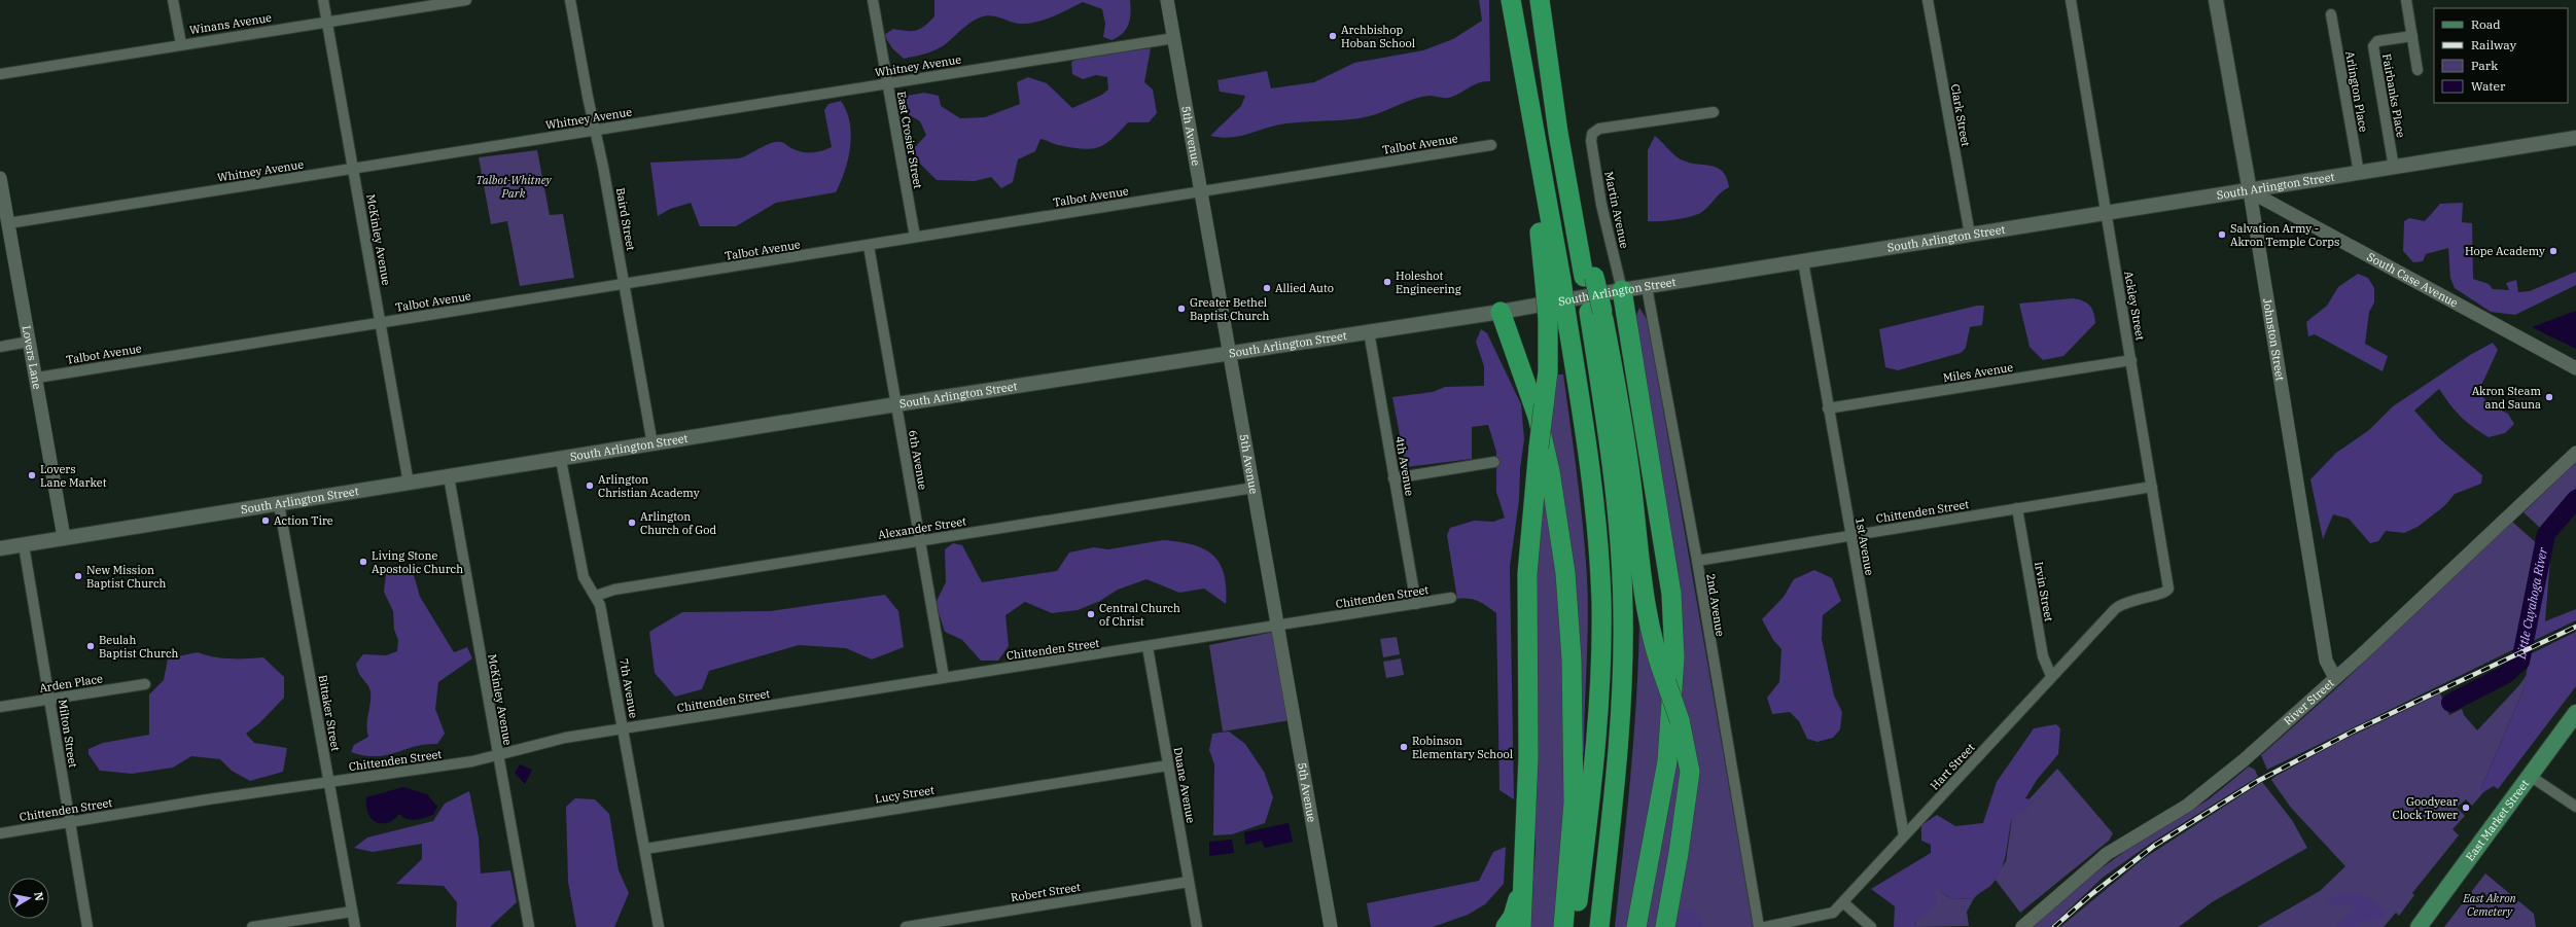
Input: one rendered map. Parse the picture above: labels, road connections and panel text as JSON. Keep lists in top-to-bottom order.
{
  "streets": {
    "main road": ["South Arlington Street", "Johnston Street", "East Market Street"],
    "street": [
      "Winans Avenue",
      "Whitney Avenue",
      "Arlington Place",
      "Fairbanks Place",
      "Clark Street",
      "5th Avenue",
      "East Crosier Street",
      "Talbot Avenue",
      "Martin Avenue",
      "Baird Street",
      "McKinley Avenue",
      "South Case Avenue",
      "Ackley Street",
      "Lovers Lane",
      "Miles Avenue",
      "6th Avenue",
      "4th Avenue",
      "Chittenden Street",
      "Alexander Street",
      "1st Avenue",
      "Irvin Street",
      "2nd Avenue",
      "Arden Place",
      "7th Avenue",
      "River Street",
      "Bittaker Street",
      "Milton Street",
      "Hart Street",
      "Duane Avenue",
      "Lucy Street",
      "Robert Street"
    ]
  },
  "crossings": [
    ["Winans Avenue", "McKinley Avenue"],
    ["Whitney Avenue", "5th Avenue"],
    ["Whitney Avenue", "East Crosier Street"],
    ["Whitney Avenue", "Baird Street"],
    ["Whitney Avenue", "McKinley Avenue"],
    ["Whitney Avenue", "Lovers Lane"],
    ["Arlington Place", "South Arlington Street"],
    ["Fairbanks Place", "South Arlington Street"],
    ["Clark Street", "South Arlington Street"],
    ["5th Avenue", "Talbot Avenue"],
    ["5th Avenue", "South Arlington Street"],
    ["5th Avenue", "Chittenden Street"],
    ["5th Avenue", "Alexander Street"],
    ["East Crosier Street", "Talbot Avenue"],
    ["Talbot Avenue", "Baird Street"],
    ["Talbot Avenue", "McKinley Avenue"],
    ["Talbot Avenue", "Lovers Lane"],
    ["Talbot Avenue", "6th Avenue"],
    ["South Arlington Street", "Martin Avenue"],
    ["South Arlington Street", "Baird Street"],
    ["South Arlington Street", "McKinley Avenue"],
    ["South Arlington Street", "South Case Avenue"],
    ["South Arlington Street", "Ackley Street"],
    ["South Arlington Street", "Johnston Street"],
    ["South Arlington Street", "Lovers Lane"],
    ["South Arlington Street", "6th Avenue"],
    ["South Arlington Street", "4th Avenue"],
    ["South Arlington Street", "1st Avenue"],
    ["South Arlington Street", "2nd Avenue"],
    ["South Arlington Street", "7th Avenue"],
    ["South Arlington Street", "Bittaker Street"],
    ["South Arlington Street", "Milton Street"],
    ["McKinley Avenue", "Chittenden Street"],
    ["South Case Avenue", "Johnston Street"],
    ["Ackley Street", "Miles Avenue"],
    ["Ackley Street", "Chittenden Street"],
    ["Ackley Street", "Hart Street"],
    ["Johnston Street", "River Street"],
    ["Miles Avenue", "1st Avenue"],
    ["6th Avenue", "Chittenden Street"],
    ["6th Avenue", "Alexander Street"],
    ["4th Avenue", "Chittenden Street"],
    ["Chittenden Street", "1st Avenue"],
    ["Chittenden Street", "Irvin Street"],
    ["Chittenden Street", "2nd Avenue"],
    ["Chittenden Street", "7th Avenue"],
    ["Chittenden Street", "Bittaker Street"],
    ["Chittenden Street", "Milton Street"],
    ["Chittenden Street", "Duane Avenue"],
    ["Alexander Street", "7th Avenue"],
    ["1st Avenue", "Hart Street"],
    ["Irvin Street", "Hart Street"],
    ["Arden Place", "Milton Street"],
    ["7th Avenue", "Lucy Street"],
    ["Duane Avenue", "Lucy Street"],
    ["Duane Avenue", "Robert Street"]
  ],
  "water": ["Little Cuyahoga River"],
  "parks": ["Talbot-Whitney Park", "East Akron Cemetery"],
  "places": [
    "Archbishop Hoban School",
    "Salvation Army - Akron Temple Corps",
    "Hope Academy",
    "Holeshot Engineering",
    "Allied Auto",
    "Greater Bethel Baptist Church",
    "Akron Steam and Sauna",
    "Lovers Lane Market",
    "Arlington Christian Academy",
    "Action Tire",
    "Arlington Church of God",
    "Living Stone Apostolic Church",
    "New Mission Baptist Church",
    "Central Church of Christ",
    "Beulah Baptist Church",
    "Robinson Elementary School",
    "Goodyear Clock Tower"
  ],
  "legend": [
    "Road",
    "Railway",
    "Park",
    "Water"
  ],
  "north": "right"
}
